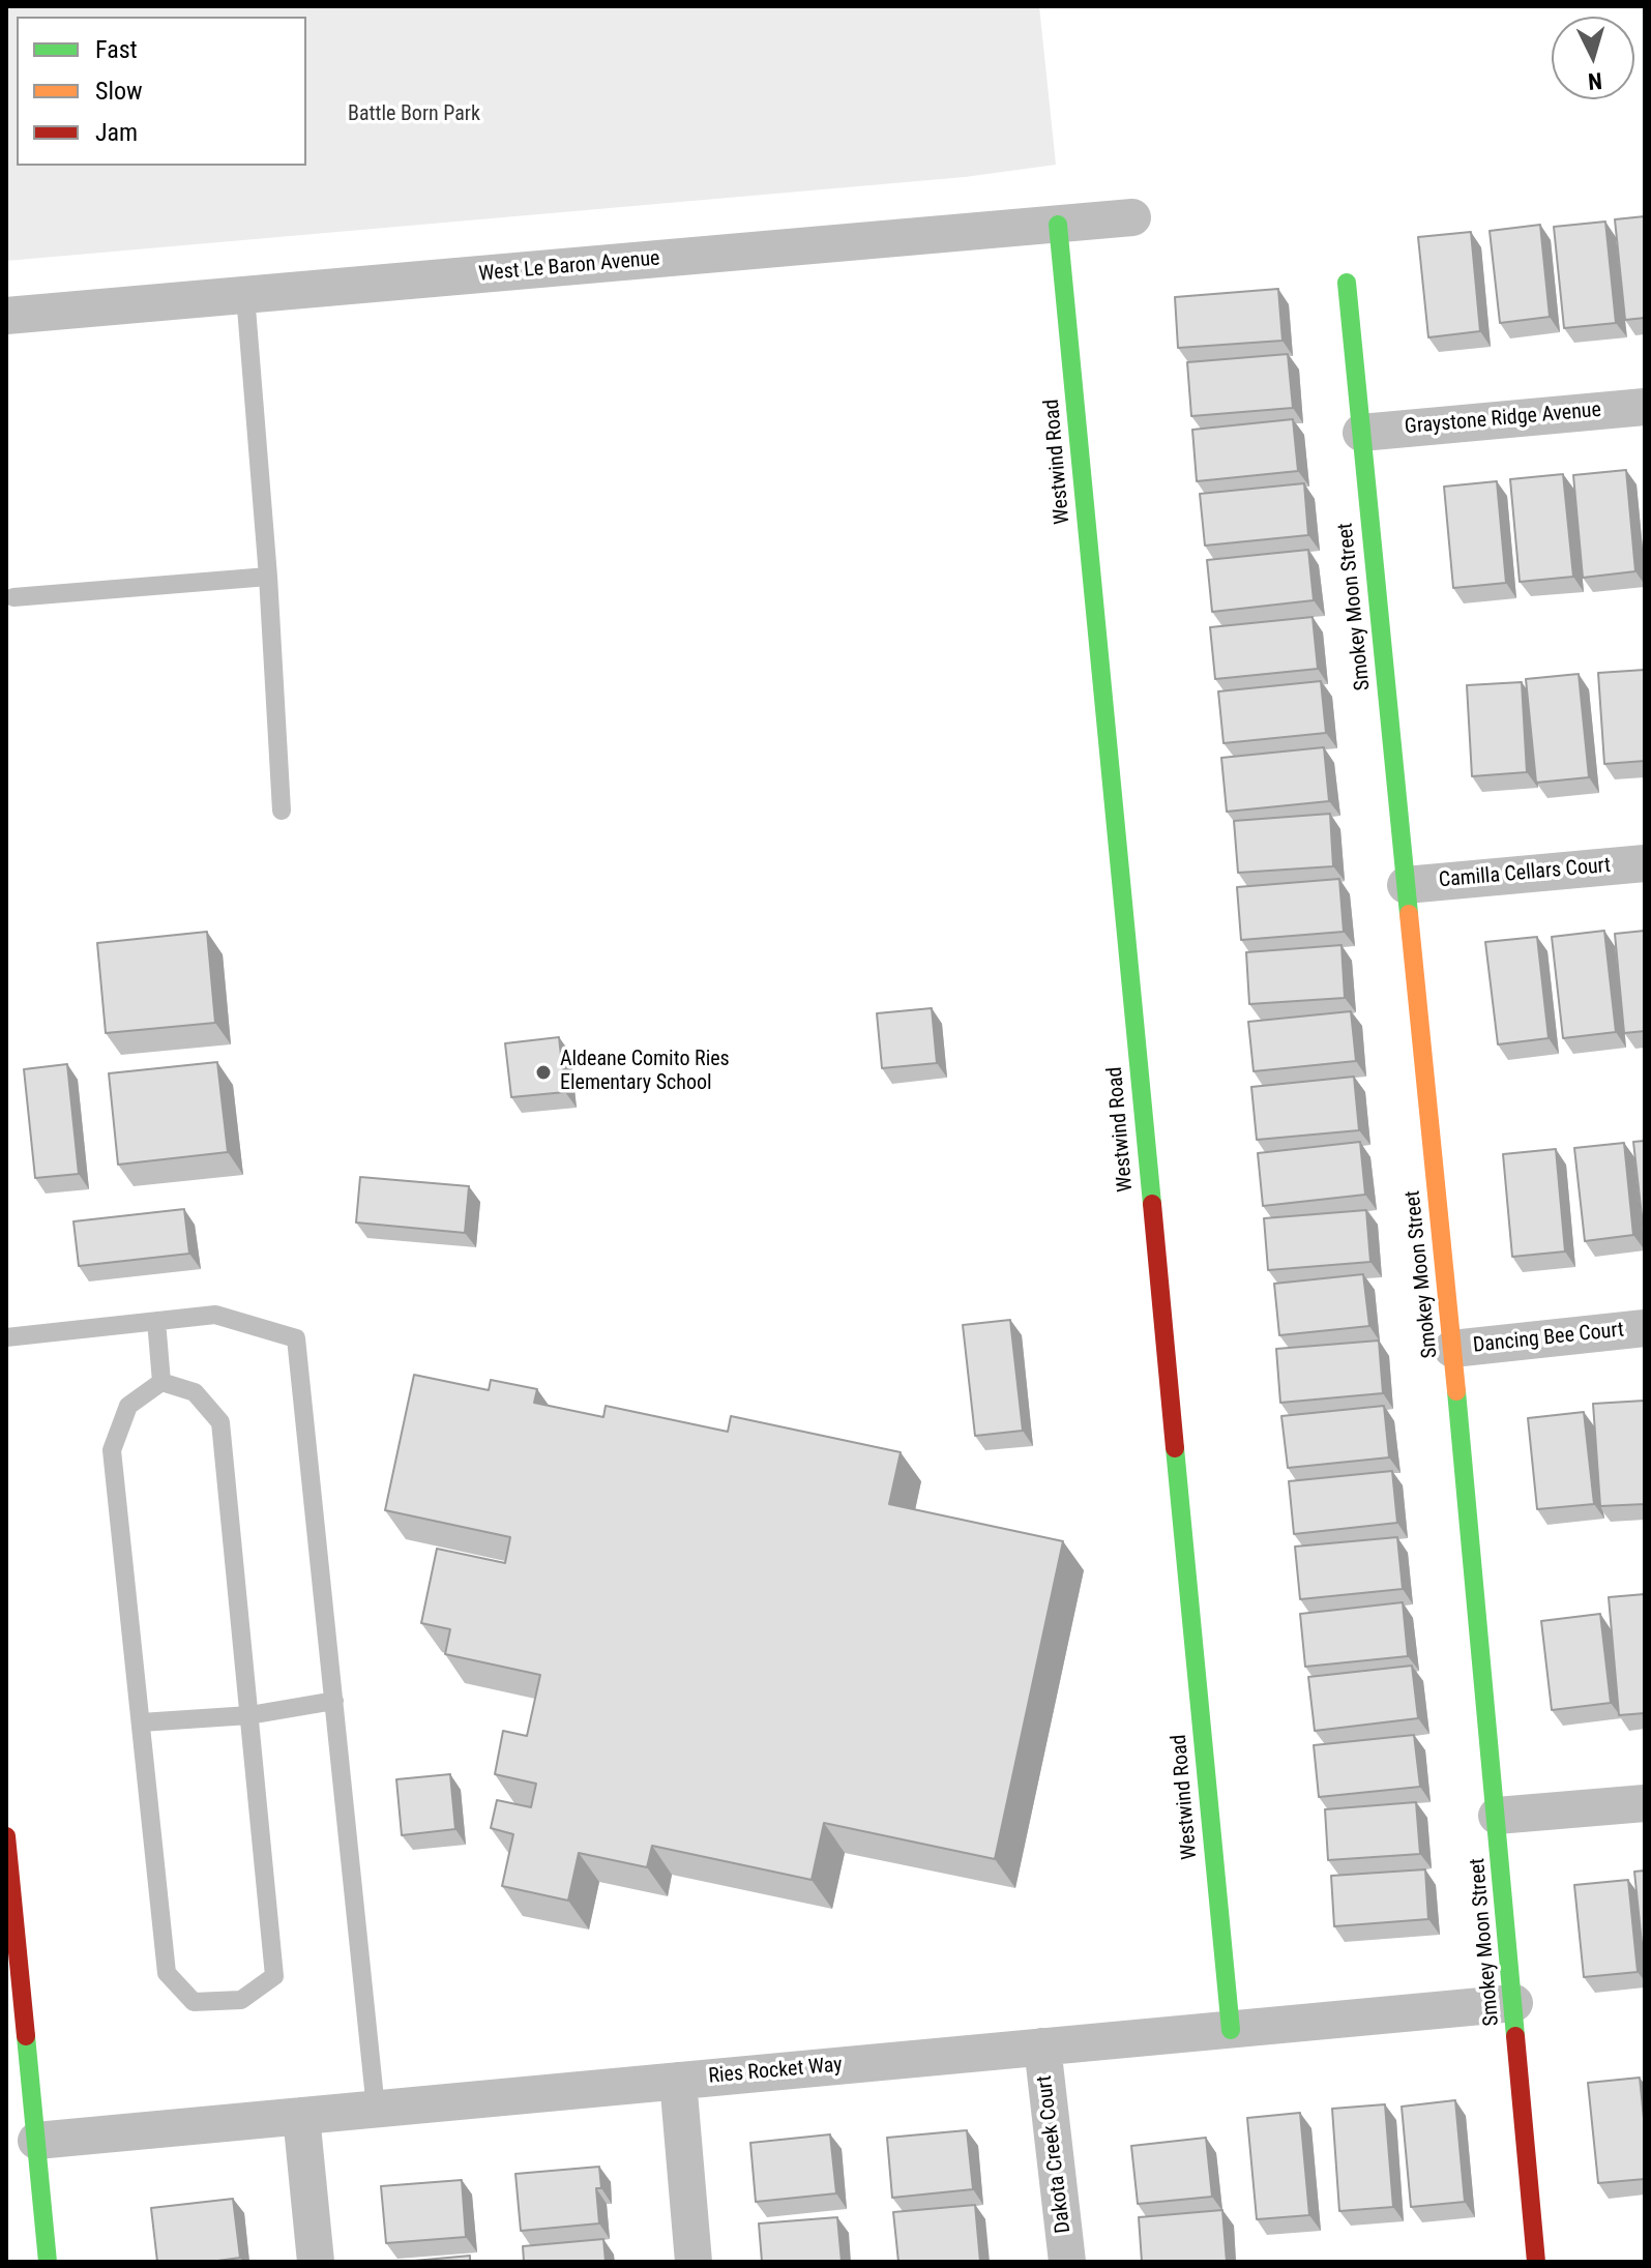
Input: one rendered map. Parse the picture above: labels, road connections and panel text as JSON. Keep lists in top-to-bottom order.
{
  "streets": {
    "street": [
      "West Le Baron Avenue",
      "Graystone Ridge Avenue",
      "Westwind Road",
      "Smokey Moon Street",
      "Camilla Cellars Court",
      "Dancing Bee Court",
      "Ries Rocket Way",
      "Dakota Creek Court"
    ]
  },
  "crossings": [
    ["West Le Baron Avenue", "Westwind Road"],
    ["Graystone Ridge Avenue", "Smokey Moon Street"],
    ["Westwind Road", "Ries Rocket Way"],
    ["Smokey Moon Street", "Camilla Cellars Court"],
    ["Smokey Moon Street", "Dancing Bee Court"],
    ["Smokey Moon Street", "Ries Rocket Way"],
    ["Ries Rocket Way", "Dakota Creek Court"]
  ],
  "parks": ["Battle Born Park"],
  "places": ["Aldeane Comito Ries Elementary School"],
  "legend": ["Fast", "Slow", "Jam"],
  "north": "bottom"
}
